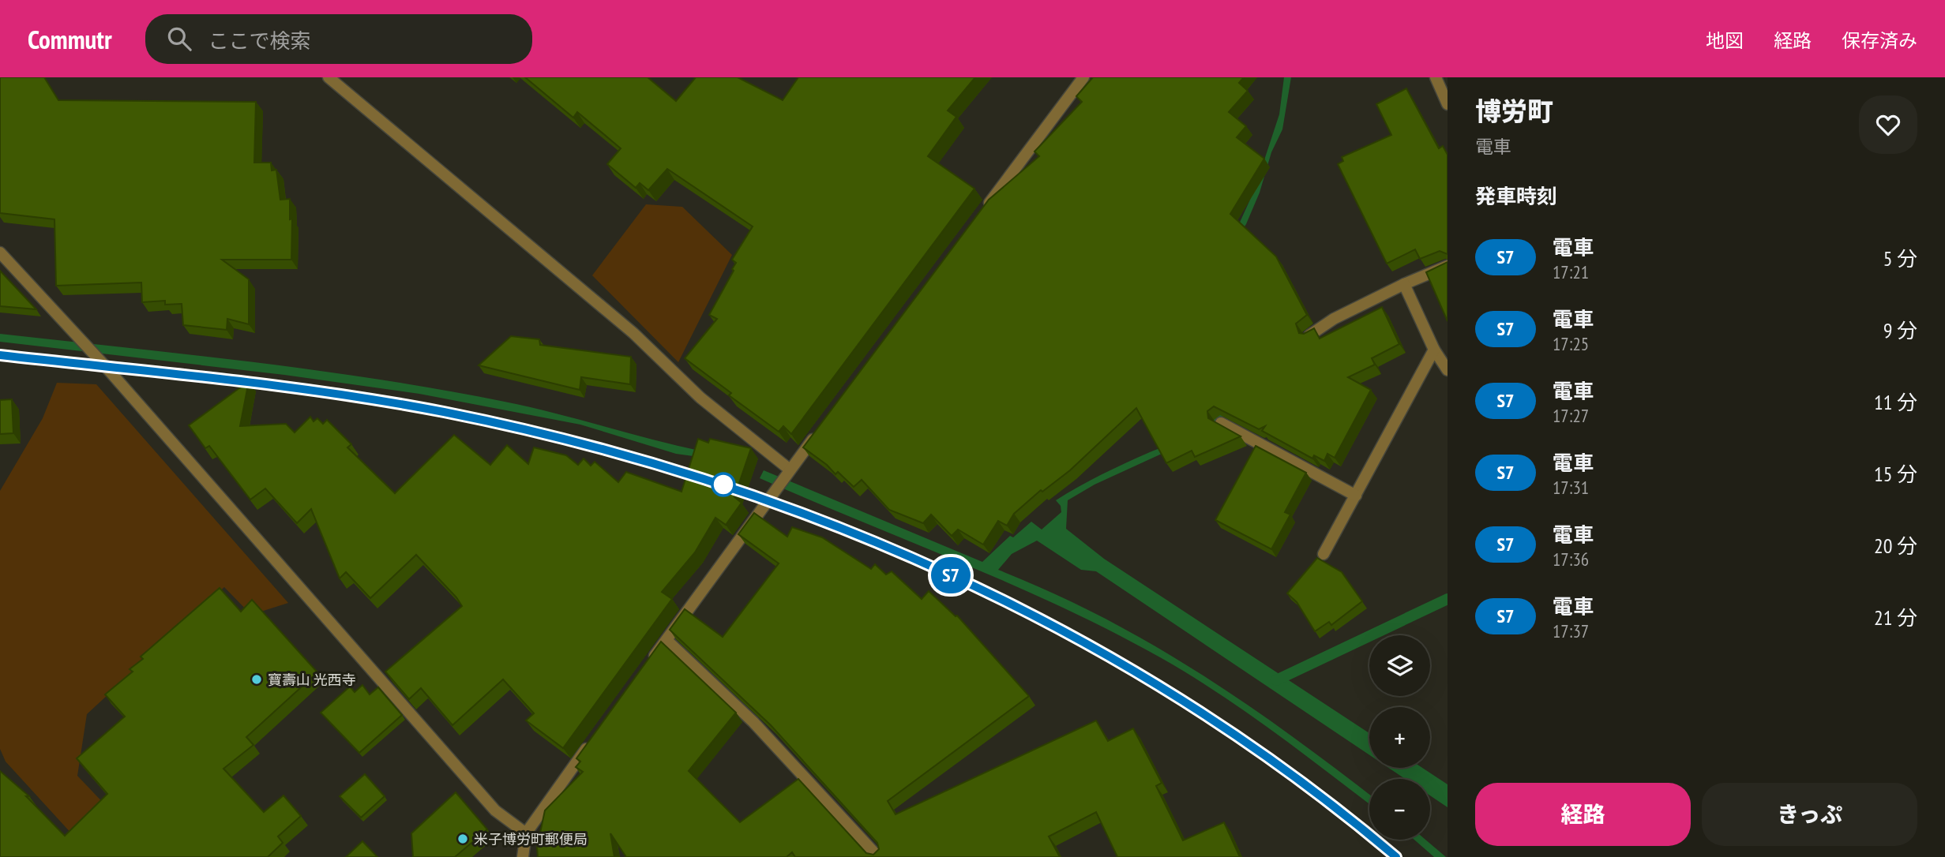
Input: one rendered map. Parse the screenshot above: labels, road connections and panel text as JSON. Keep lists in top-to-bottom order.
{
  "places": ["寶壽山 光西寺", "米子博労町郵便局"],
  "page": {
    "header": "Commutr",
    "search": "ここで検索",
    "nav": ["地図", "経路", "保存済み"],
    "on_map": "S7",
    "heading": [
      ["博労町", "電車"],
      "発車時刻"
    ],
    "list": [
      {
        "mark": "S7",
        "name": "電車",
        "note": "17:21",
        "value": "5 分"
      },
      {
        "mark": "S7",
        "name": "電車",
        "note": "17:25",
        "value": "9 分"
      },
      {
        "mark": "S7",
        "name": "電車",
        "note": "17:27",
        "value": "11 分"
      },
      {
        "mark": "S7",
        "name": "電車",
        "note": "17:31",
        "value": "15 分"
      },
      {
        "mark": "S7",
        "name": "電車",
        "note": "17:36",
        "value": "20 分"
      },
      {
        "mark": "S7",
        "name": "電車",
        "note": "17:37",
        "value": "21 分"
      }
    ],
    "map_buttons": ["+", "−"],
    "buttons": ["経路", "きっぷ"]
  }
}
